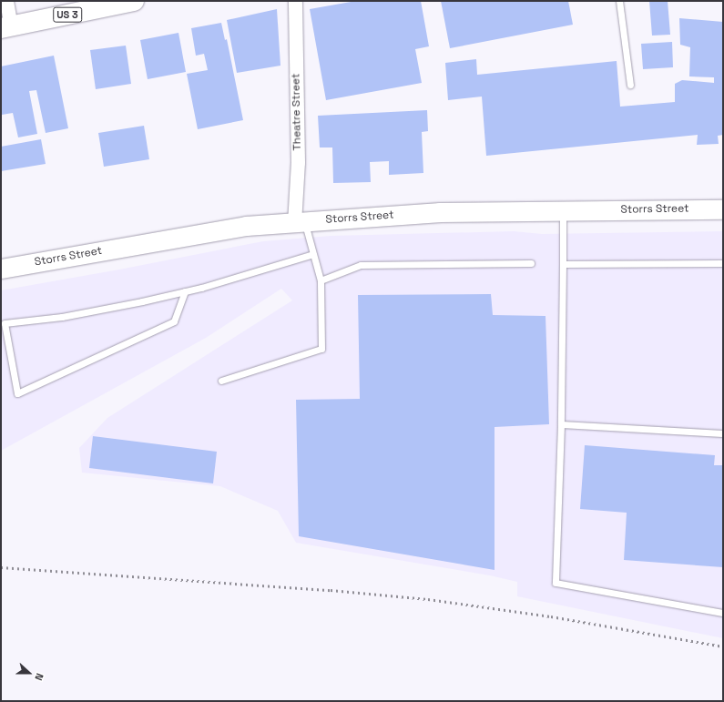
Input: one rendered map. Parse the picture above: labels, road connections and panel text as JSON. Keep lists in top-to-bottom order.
{
  "streets": {
    "main road": ["US 3"],
    "street": ["Theatre Street", "Storrs Street"]
  },
  "crossings": [
    ["Theatre Street", "Storrs Street"]
  ],
  "north": "right"
}
